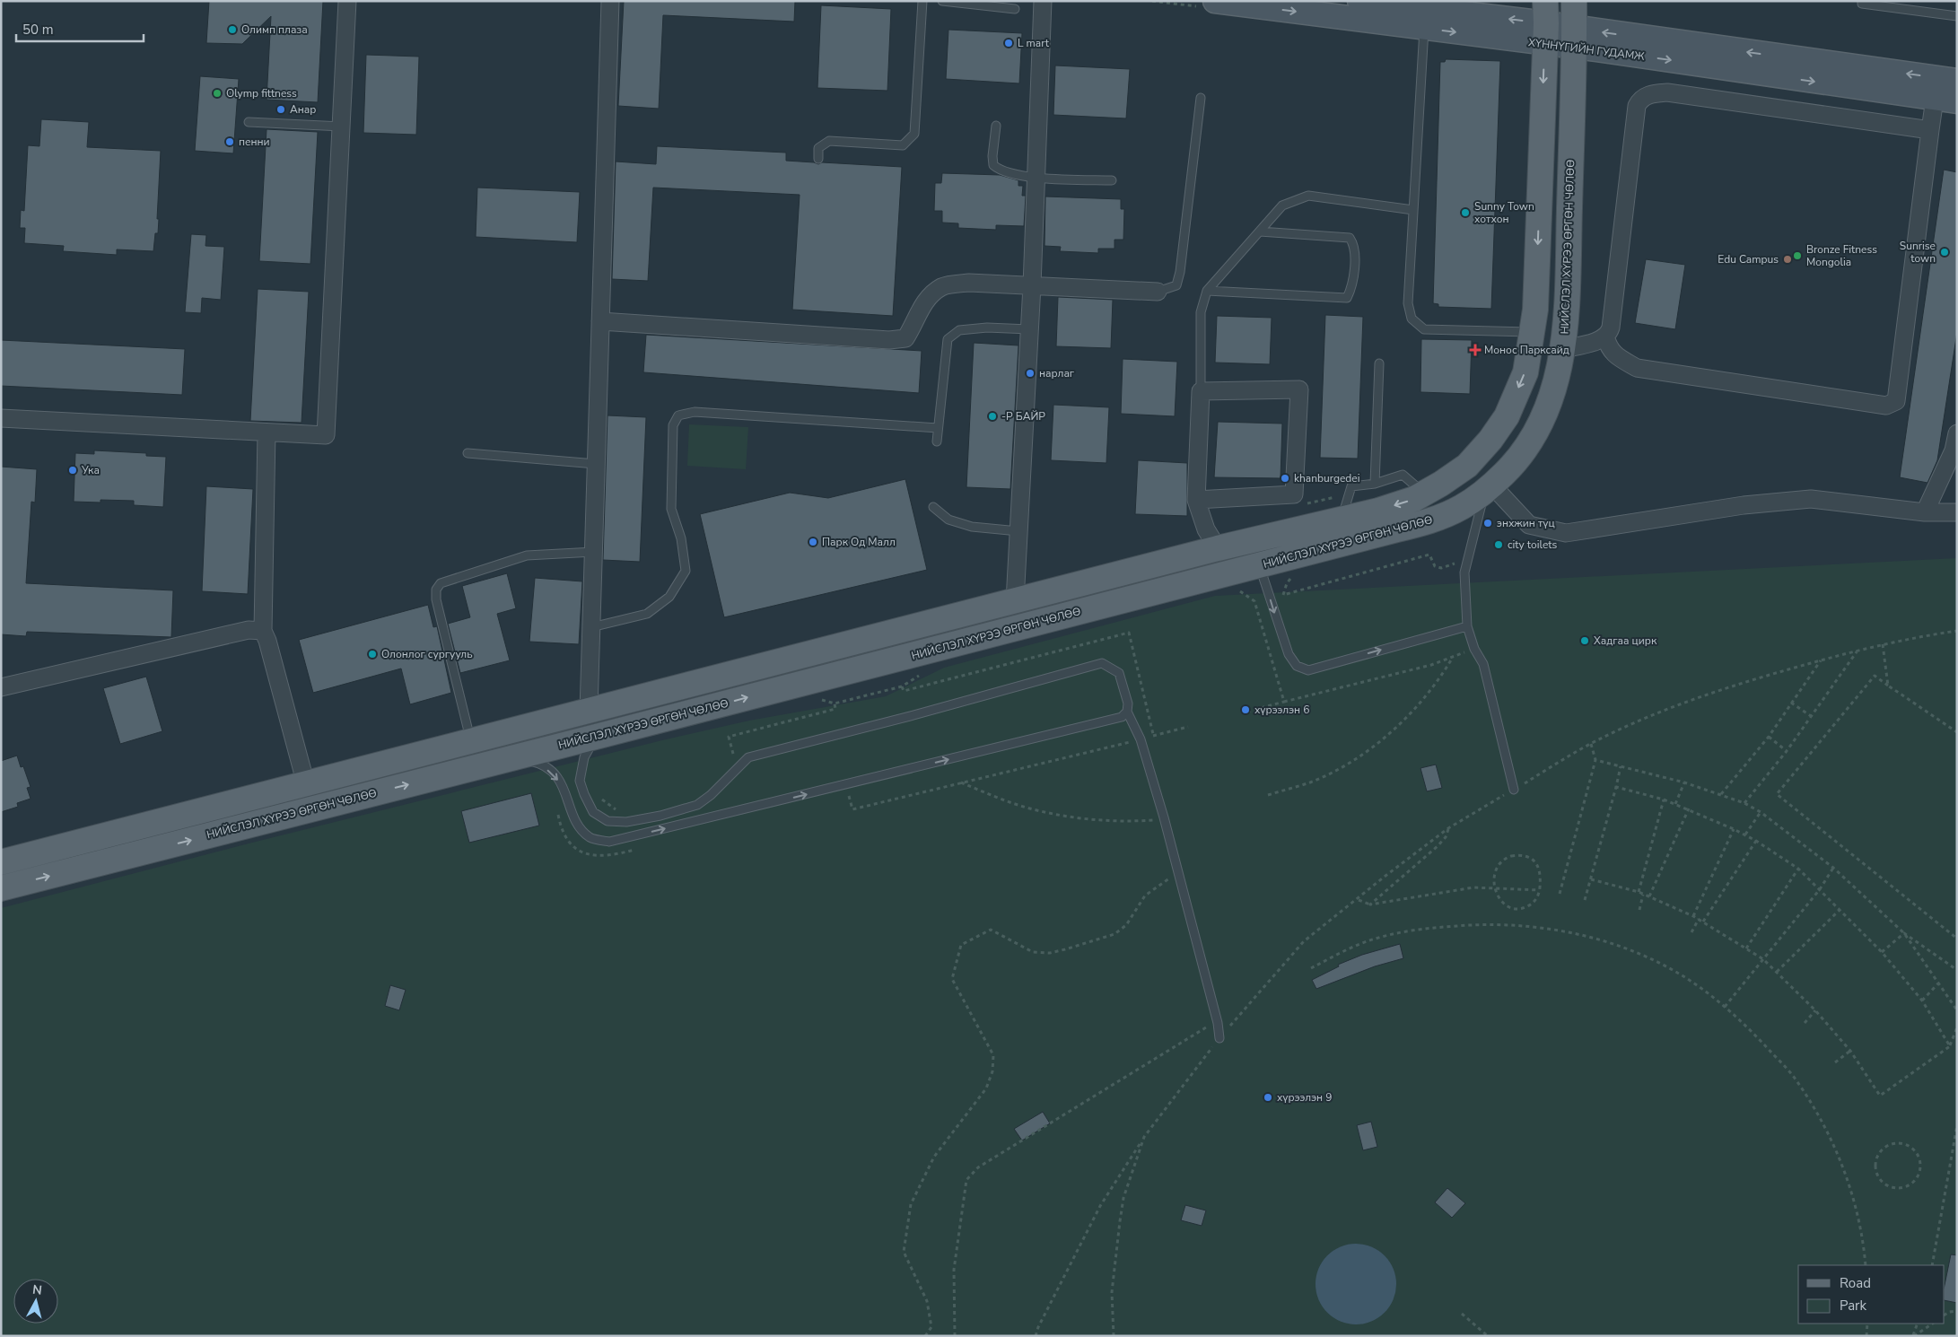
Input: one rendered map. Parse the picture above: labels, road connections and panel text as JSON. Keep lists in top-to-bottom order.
{
  "streets": {
    "main road": ["ХҮННҮГИЙН ГУДАМЖ", "НИЙСЛЭЛ ХҮРЭЭ ӨРГӨН ЧӨЛӨӨ"]
  },
  "crossings": [
    ["ХҮННҮГИЙН ГУДАМЖ", "НИЙСЛЭЛ ХҮРЭЭ ӨРГӨН ЧӨЛӨӨ"]
  ],
  "places": {
    "other": [
      "Олимп плаза",
      "L mart",
      "Olymp fittness",
      "Анар",
      "пенни",
      "Sunny Town хотхон",
      "Sunrise town",
      "Bronze Fitness Mongolia",
      "Edu Campus",
      "нарлаг",
      "-Р БАЙР",
      "Ука",
      "khanburgedei",
      "энхжин түц",
      "Парк Од Малл",
      "city toilets",
      "Хадгаа цирк",
      "Олонлог сургууль",
      "хүрээлэн 6",
      "хүрээлэн 9"
    ],
    "health": ["Монос Парксайд"]
  },
  "legend": ["Road", "Park"],
  "scale_bar": "50 m",
  "north": "top"
}
